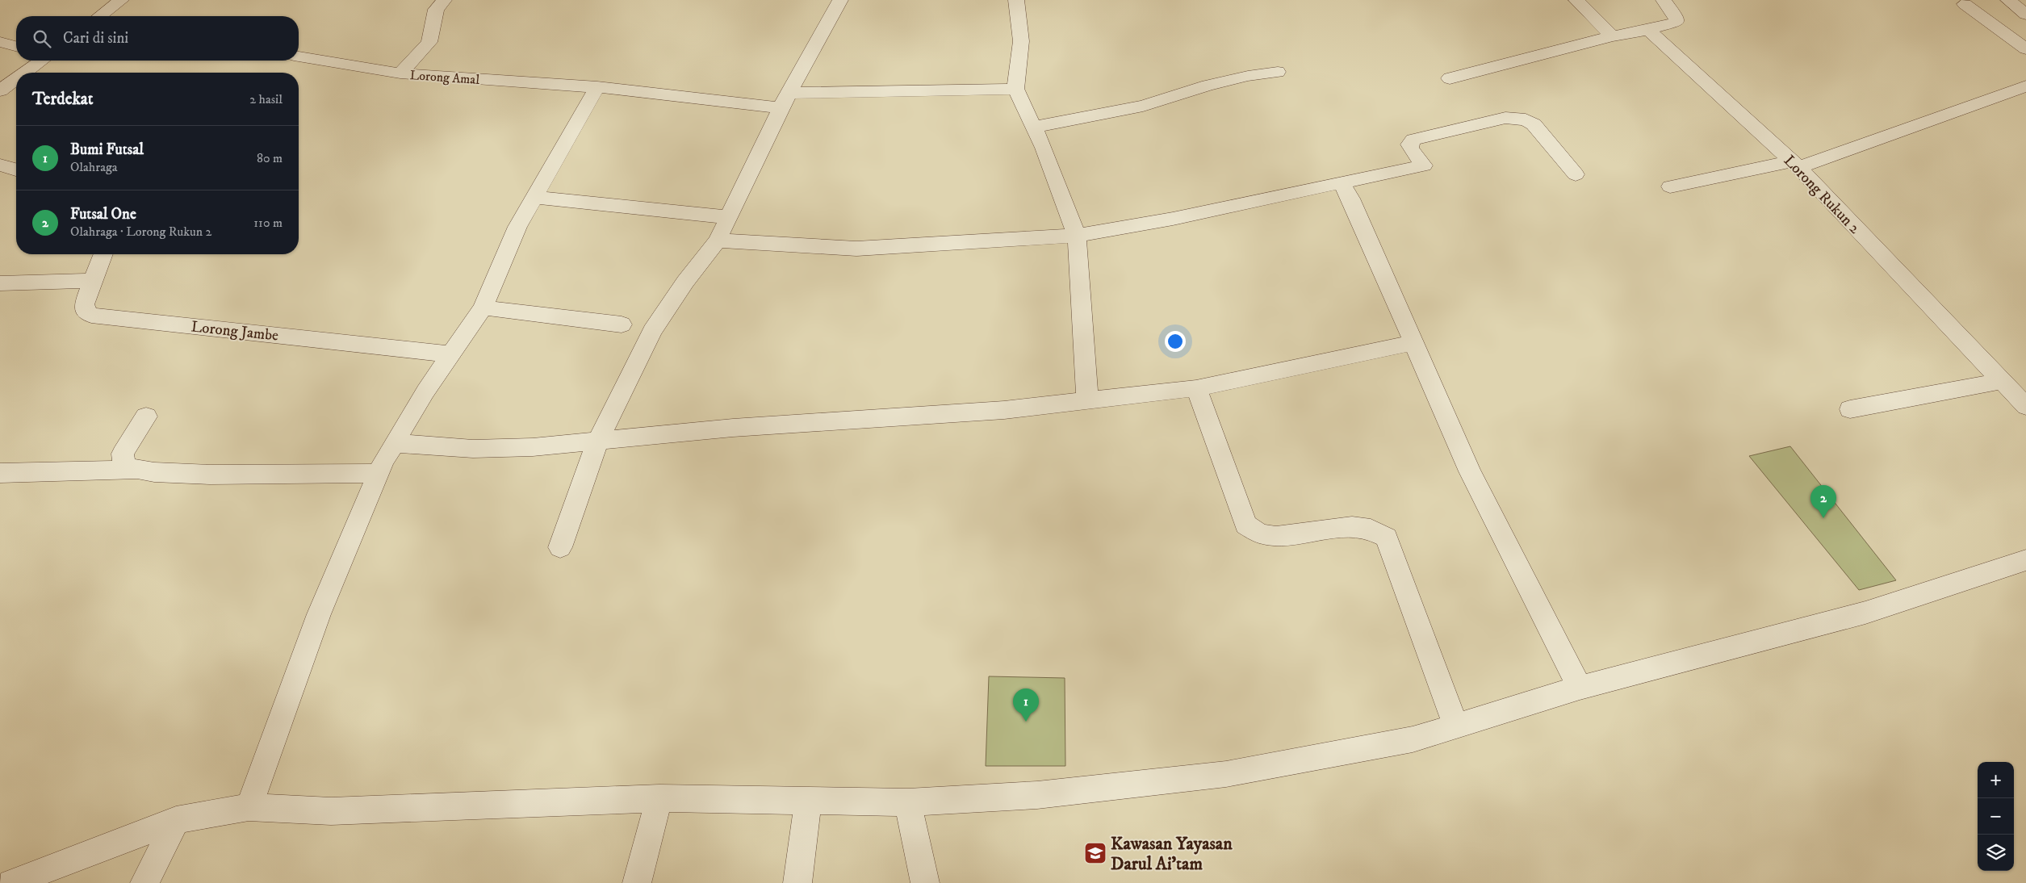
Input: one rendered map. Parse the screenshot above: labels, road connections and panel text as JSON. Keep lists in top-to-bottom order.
{
  "streets": {
    "street": ["Lorong Amal", "Lorong Rukun 2", "Lorong Jambe"]
  },
  "places": {
    "school or university": ["Kawasan Yayasan Darul Ai'tam"]
  },
  "page": {
    "search": "Cari di sini",
    "heading": ["Terdekat", "2 hasil"],
    "list": [
      {
        "mark": "1",
        "name": "Bumi Futsal",
        "note": "Olahraga",
        "value": "80 m"
      },
      {
        "mark": "2",
        "name": "Futsal One",
        "note": "Olahraga · Lorong Rukun 2",
        "value": "110 m"
      }
    ],
    "pins": ["2", "1"],
    "map_buttons": ["+", "−"]
  }
}
